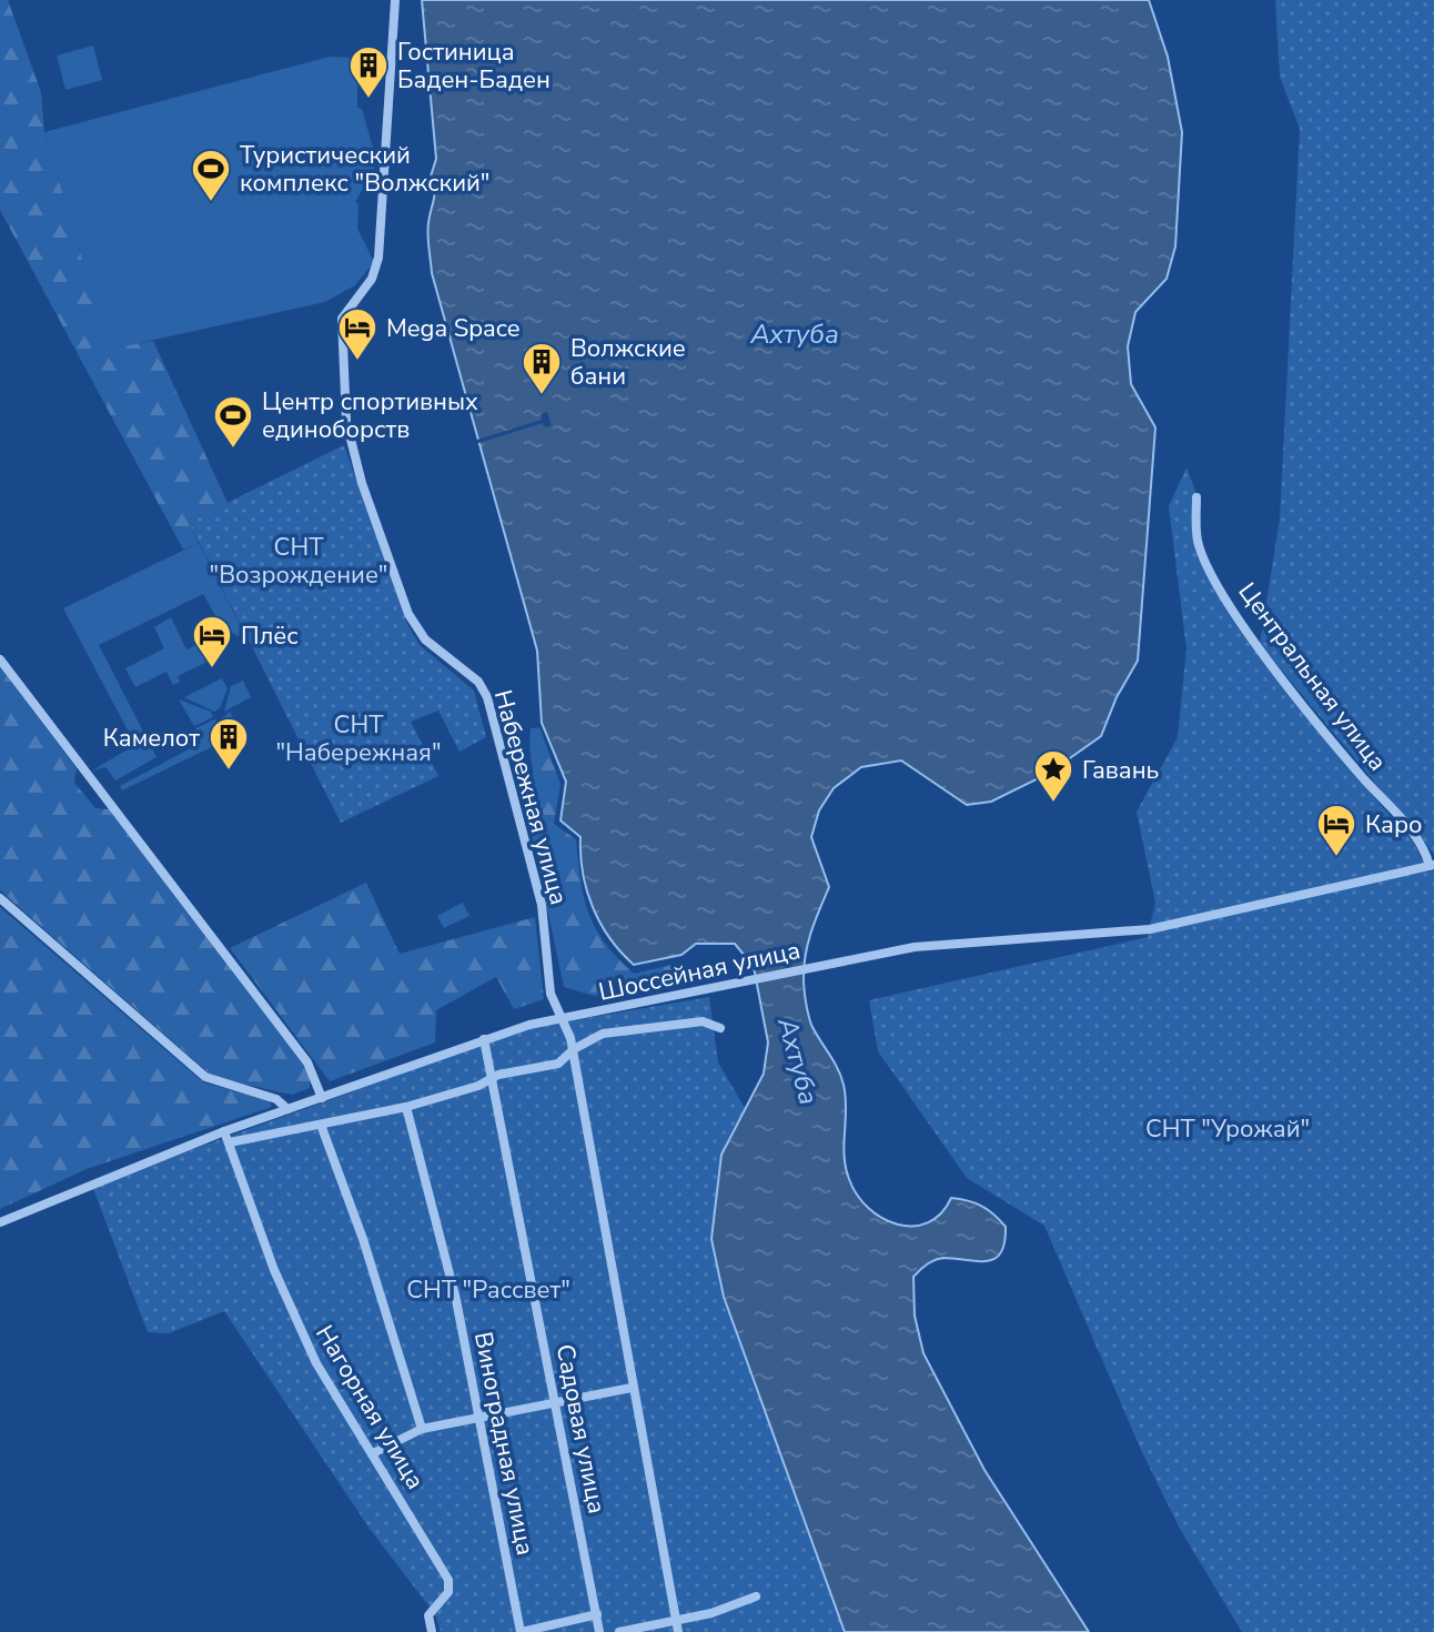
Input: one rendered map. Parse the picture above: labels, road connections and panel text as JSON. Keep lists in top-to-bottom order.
{
  "streets": {
    "street": [
      "Центральная улица",
      "Набережная улица",
      "Шоссейная улица",
      "Нагорная улица",
      "Садовая улица",
      "Виноградная улица"
    ]
  },
  "crossings": [
    ["Центральная улица", "Шоссейная улица"],
    ["Набережная улица", "Шоссейная улица"],
    ["Шоссейная улица", "Нагорная улица"],
    ["Шоссейная улица", "Садовая улица"]
  ],
  "water": ["Ахтуба"],
  "parks": [
    "СНТ \"Возрождение\"",
    "СНТ \"Набережная\"",
    "СНТ \"Урожай\"",
    "СНТ \"Рассвет\""
  ],
  "places": {
    "building": ["Гостиница Баден-Баден", "Волжские бани", "Камелот"],
    "sports": ["Туристический комплекс \"Волжский\"", "Центр спортивных единоборств"],
    "hotel": ["Mega Space", "Плёс", "Каро"],
    "place": ["Гавань"]
  }
}
